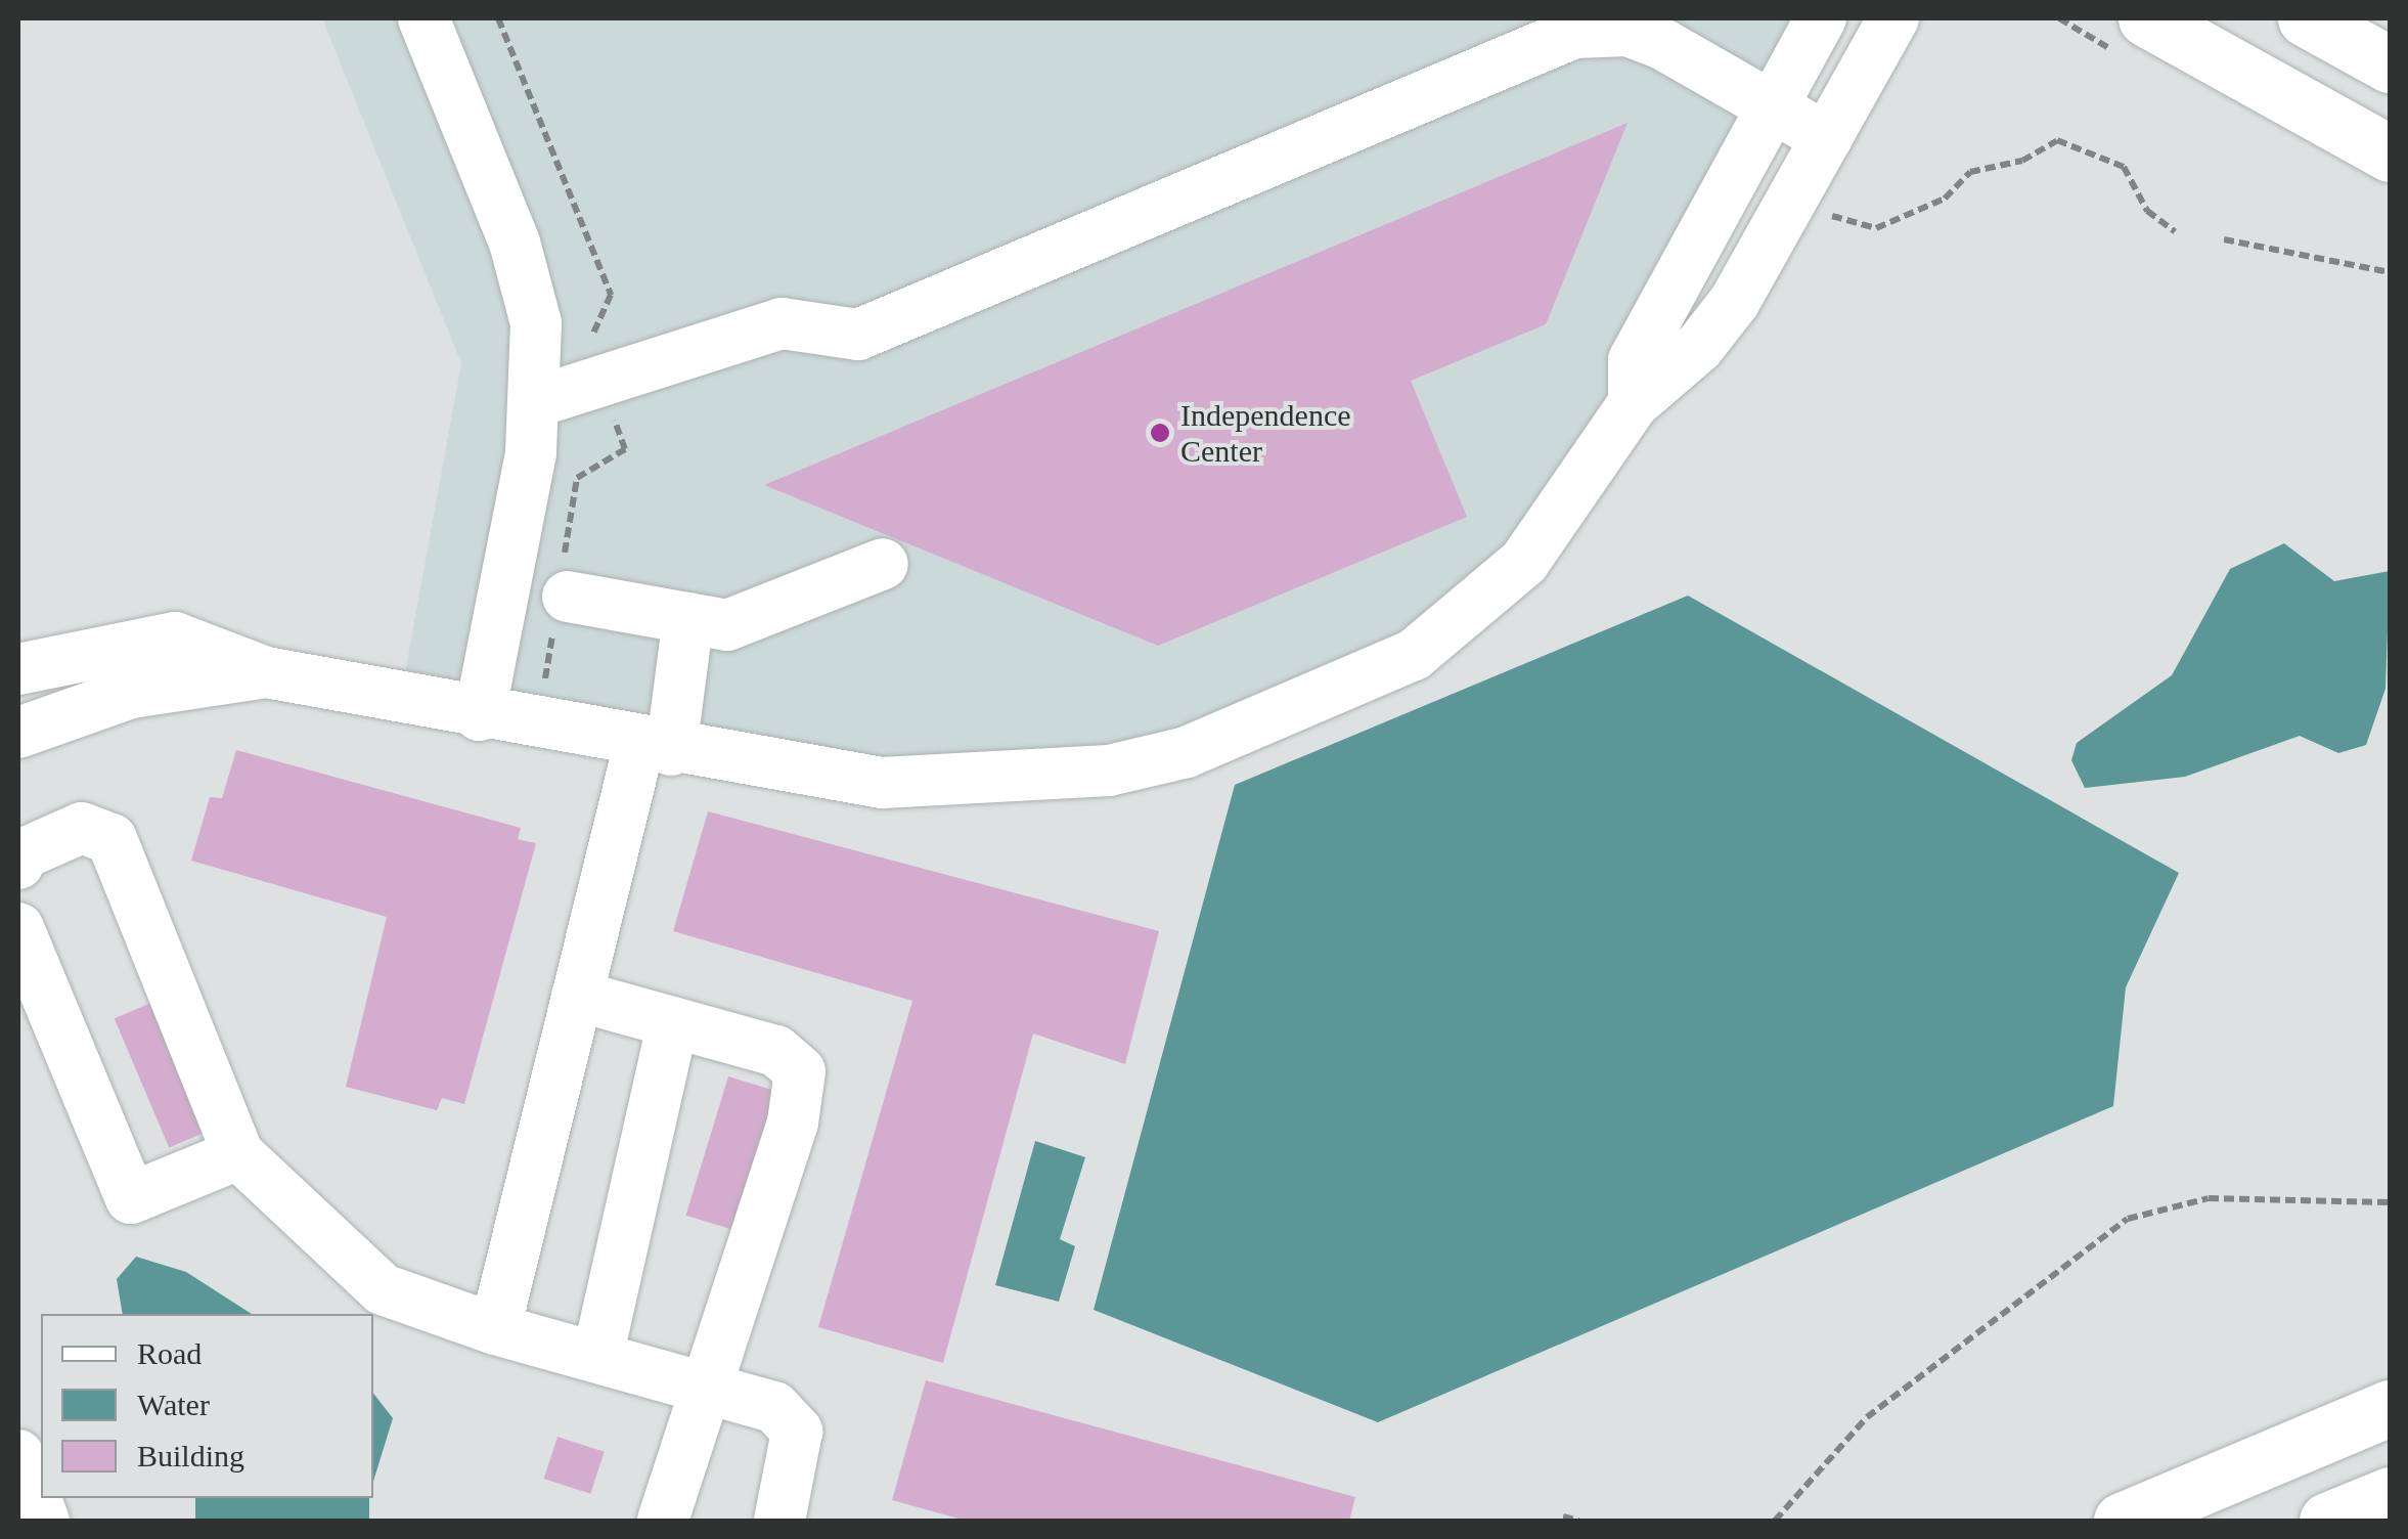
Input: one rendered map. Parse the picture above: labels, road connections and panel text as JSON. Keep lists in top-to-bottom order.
{
  "places": ["Independence Center"],
  "legend": ["Road", "Water", "Building"]
}
